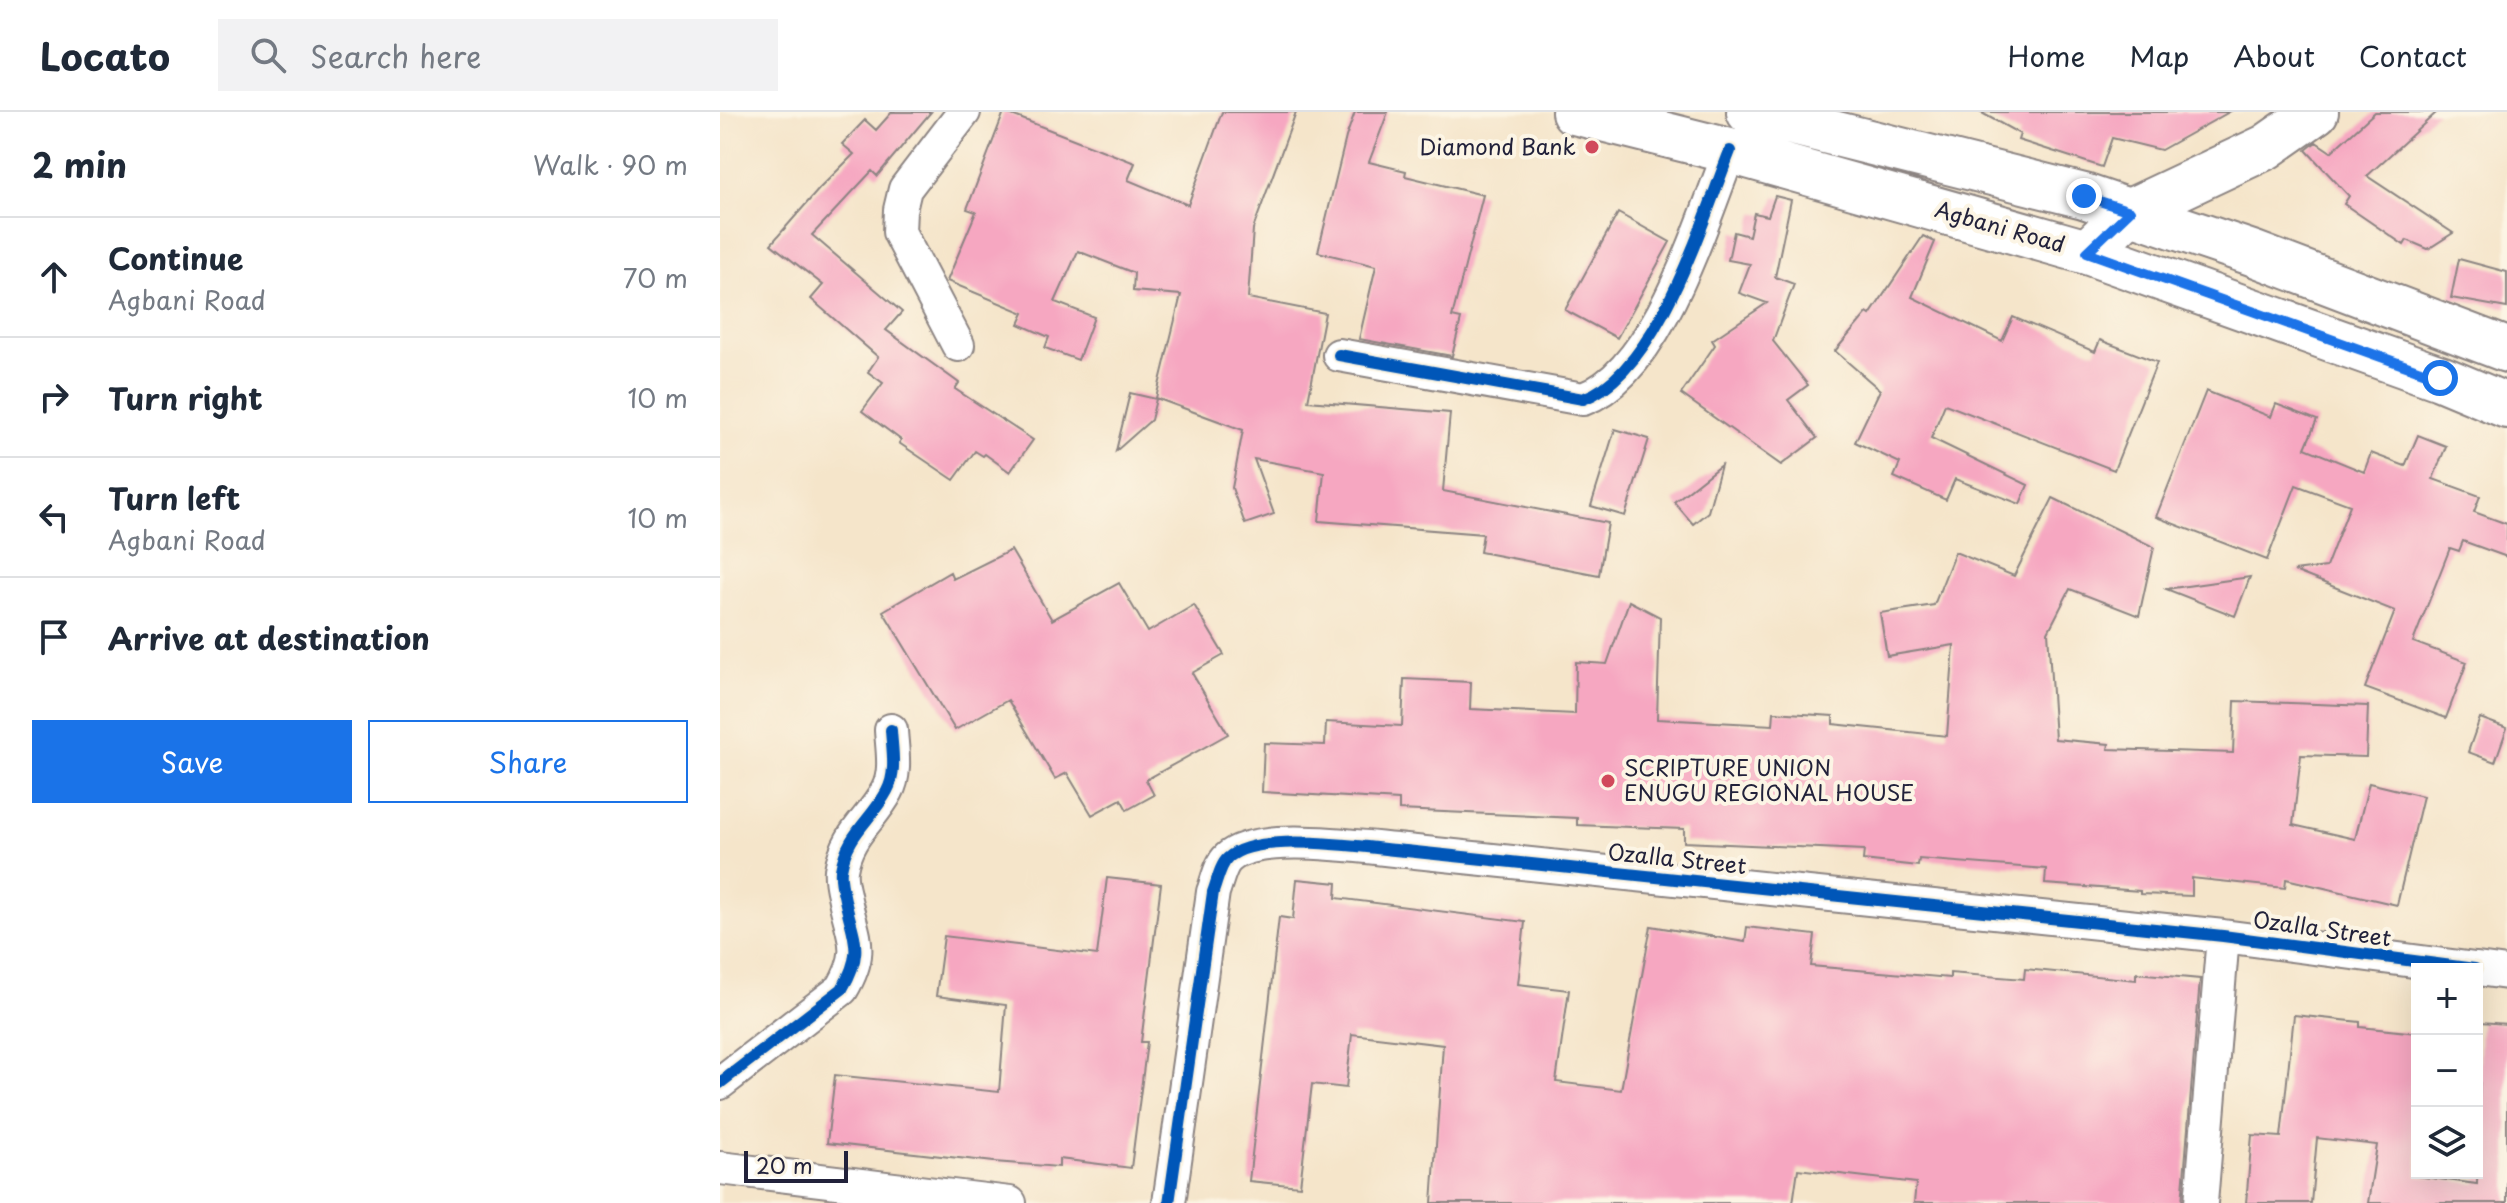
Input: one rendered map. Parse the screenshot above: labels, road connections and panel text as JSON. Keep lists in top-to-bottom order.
{
  "streets": {
    "main road": ["Agbani Road"],
    "street": ["Ozalla Street"]
  },
  "places": ["Diamond Bank", "SCRIPTURE UNION ENUGU REGIONAL HOUSE"],
  "scale_bar": "20 m",
  "page": {
    "header": "Locato",
    "search": "Search here",
    "nav": [
      "Home",
      "Map",
      "About",
      "Contact"
    ],
    "heading": ["2 min", "Walk · 90 m"],
    "list": [
      ["Continue", "Agbani Road", "70 m"],
      ["Turn right", "10 m"],
      ["Turn left", "Agbani Road", "10 m"],
      "Arrive at destination"
    ],
    "buttons": ["Save", "Share"],
    "map_buttons": ["+", "−"],
    "scale": "20 m"
  }
}
